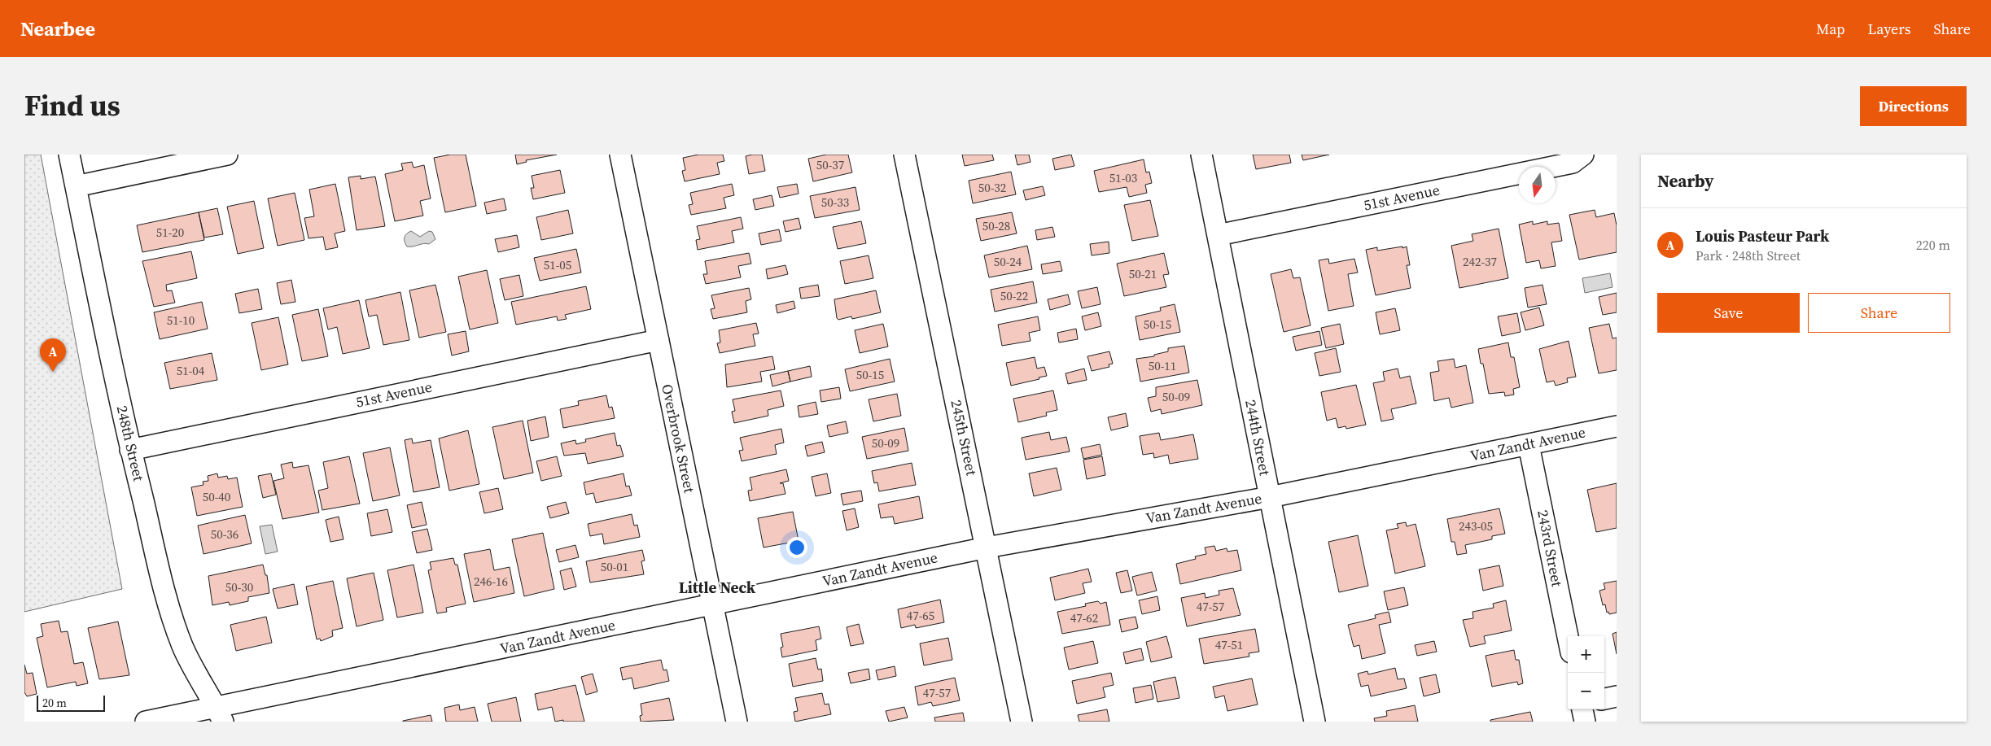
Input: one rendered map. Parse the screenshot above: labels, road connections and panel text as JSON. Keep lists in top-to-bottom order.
{
  "streets": {
    "street": [
      "51st Avenue",
      "245th Street",
      "244th Street",
      "Overbrook Street",
      "248th Street",
      "Van Zandt Avenue",
      "243rd Street"
    ]
  },
  "crossings": [
    ["51st Avenue", "244th Street"],
    ["51st Avenue", "Overbrook Street"],
    ["51st Avenue", "248th Street"],
    ["245th Street", "Van Zandt Avenue"],
    ["244th Street", "Van Zandt Avenue"],
    ["Overbrook Street", "Van Zandt Avenue"],
    ["248th Street", "Van Zandt Avenue"],
    ["Van Zandt Avenue", "243rd Street"]
  ],
  "districts": ["Little Neck"],
  "house_numbers": [
    "50-37",
    "51-03",
    "50-32",
    "50-33",
    "50-28",
    "51-20",
    "50-24",
    "242-37",
    "51-05",
    "50-21",
    "50-22",
    "51-10",
    "50-15",
    "50-11",
    "51-04",
    "50-15",
    "50-09",
    "50-09",
    "50-40",
    "243-05",
    "50-36",
    "50-01",
    "246-16",
    "50-30",
    "47-57",
    "47-65",
    "47-62",
    "47-51",
    "47-57"
  ],
  "scale_bar": "20 m",
  "north": "bottom",
  "page": {
    "header": "Nearbee",
    "nav": ["Map", "Layers", "Share"],
    "title": "Find us",
    "buttons": [
      "Directions",
      ["Save", "Share"]
    ],
    "heading": "Nearby",
    "list": [
      {
        "mark": "A",
        "name": "Louis Pasteur Park",
        "note": "Park · 248th Street",
        "value": "220 m"
      }
    ],
    "pins": "A",
    "map_buttons": ["+", "−"],
    "scale": "20 m"
  }
}
